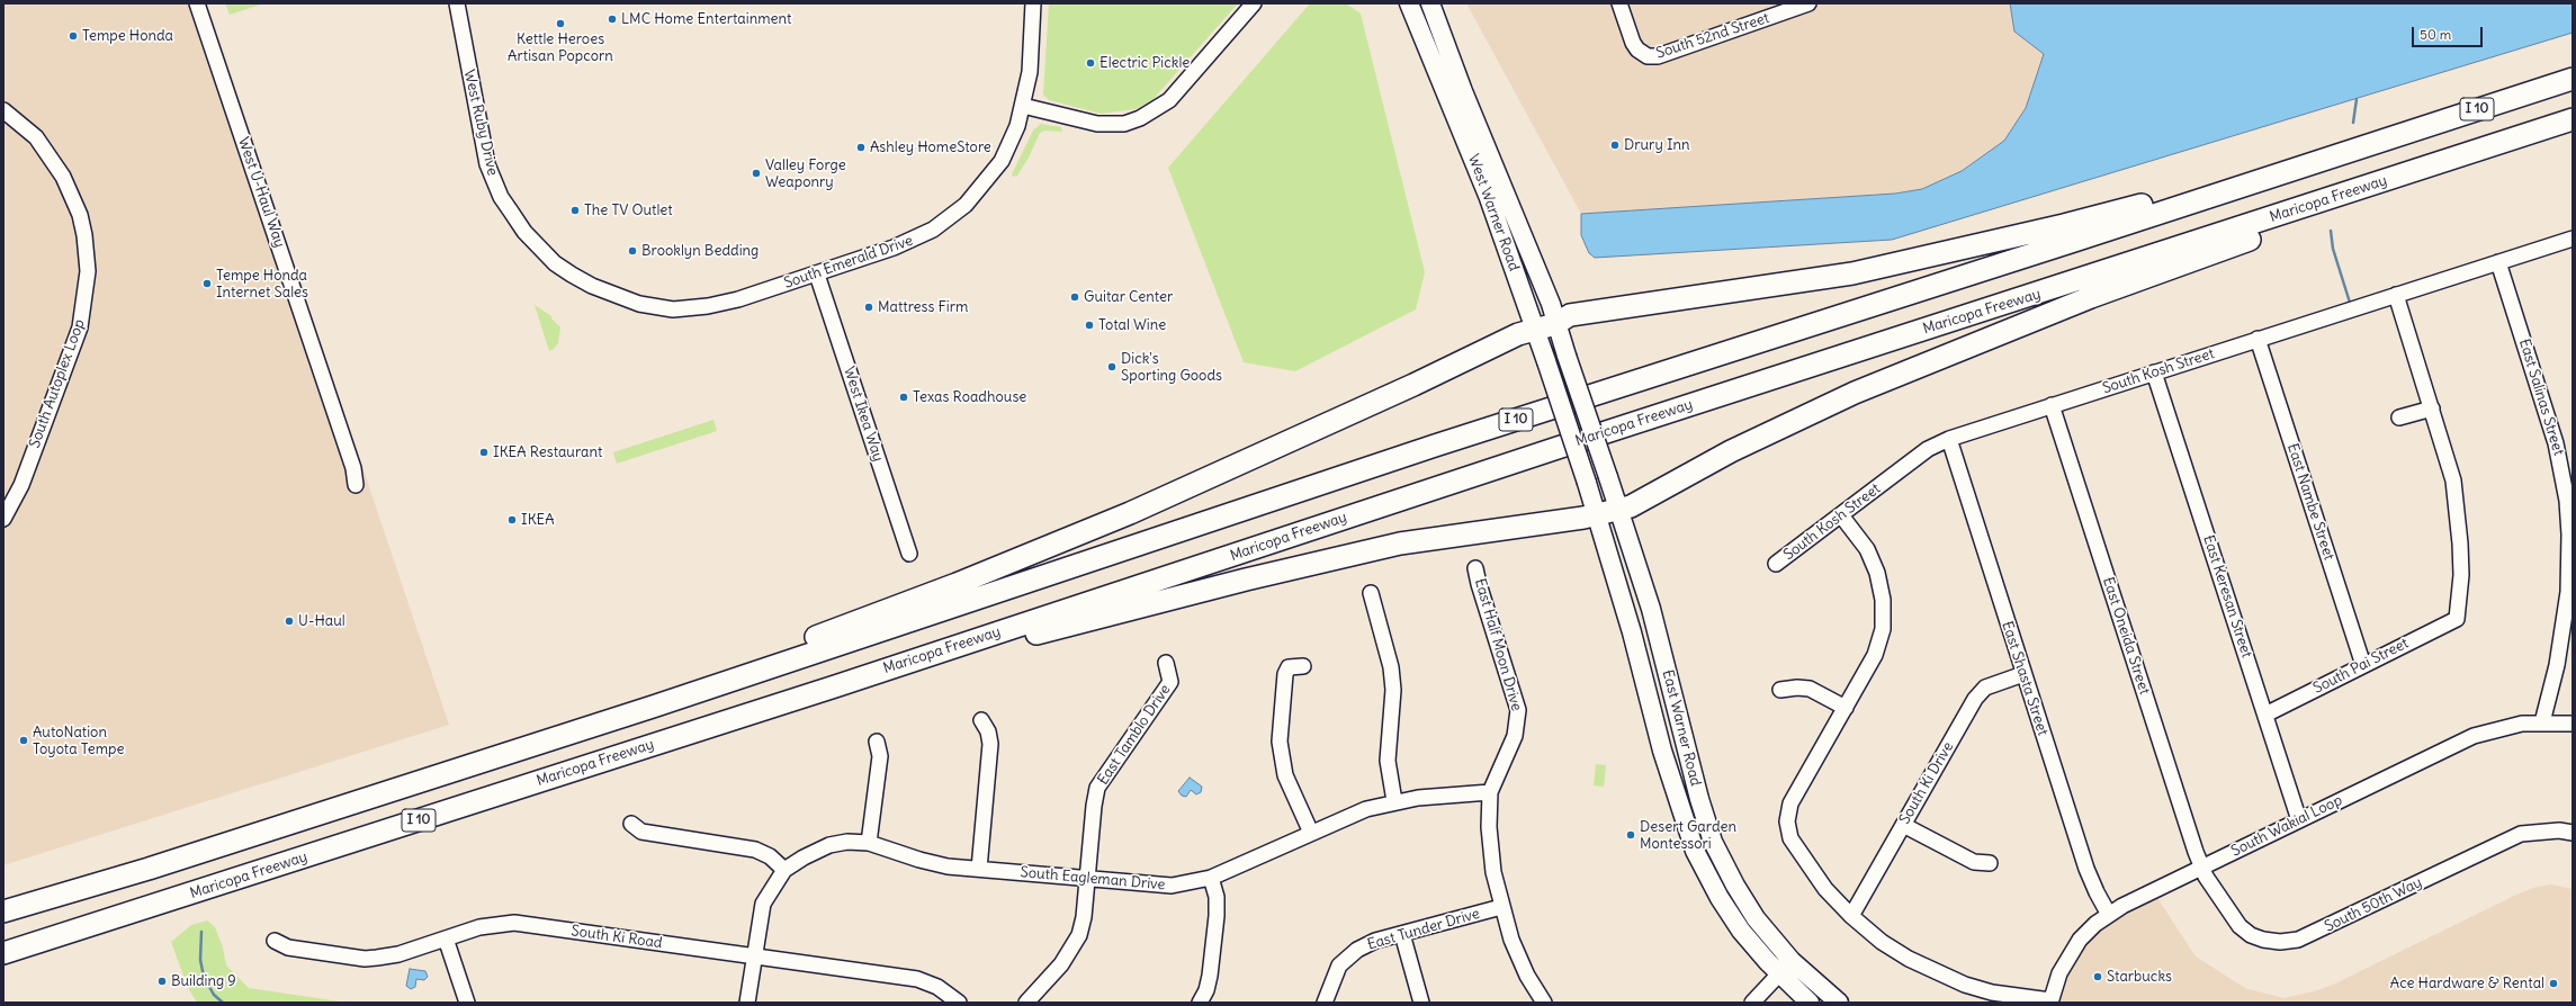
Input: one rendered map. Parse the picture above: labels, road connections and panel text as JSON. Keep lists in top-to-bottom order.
{
  "streets": {
    "highway": ["I 10", "Maricopa Freeway"],
    "main road": ["West Warner Road", "East Warner Road"],
    "street": [
      "South 52nd Street",
      "West Ruby Drive",
      "West U-Haul Way",
      "South Emerald Drive",
      "South Kosh Street",
      "South Autoplex Loop",
      "East Salinas Street",
      "West Ikea Way",
      "East Nambe Street",
      "East Keresan Street",
      "East Oneida Street",
      "East Half Moon Drive",
      "South Pai Street",
      "East Shasta Street",
      "East Tamblo Drive",
      "South Ki Drive",
      "South Wakial Loop",
      "South Eagleman Drive",
      "South 50th Way",
      "East Tunder Drive",
      "South Ki Road"
    ]
  },
  "crossings": [
    ["West Ruby Drive", "South Emerald Drive"],
    ["West Warner Road", "East Warner Road"],
    ["South Emerald Drive", "West Ikea Way"],
    ["South Kosh Street", "East Salinas Street"],
    ["South Kosh Street", "East Nambe Street"],
    ["South Kosh Street", "East Keresan Street"],
    ["South Kosh Street", "East Oneida Street"],
    ["South Kosh Street", "East Shasta Street"],
    ["East Salinas Street", "South Wakial Loop"],
    ["East Nambe Street", "South Pai Street"],
    ["East Keresan Street", "South Pai Street"],
    ["East Keresan Street", "South Wakial Loop"],
    ["East Oneida Street", "South Wakial Loop"],
    ["East Oneida Street", "South 50th Way"],
    ["East Half Moon Drive", "South Eagleman Drive"],
    ["East Half Moon Drive", "East Tunder Drive"],
    ["East Shasta Street", "South Ki Drive"],
    ["East Shasta Street", "South Wakial Loop"],
    ["East Tamblo Drive", "South Eagleman Drive"],
    ["South Wakial Loop", "South 50th Way"],
    ["South Eagleman Drive", "South Ki Road"]
  ],
  "places": [
    "LMC Home Entertainment",
    "Kettle Heroes Artisan Popcorn",
    "Tempe Honda",
    "Electric Pickle",
    "Drury Inn",
    "Ashley HomeStore",
    "Valley Forge Weaponry",
    "The TV Outlet",
    "Brooklyn Bedding",
    "Tempe Honda Internet Sales",
    "Guitar Center",
    "Mattress Firm",
    "Total Wine",
    "Dick's Sporting Goods",
    "Texas Roadhouse",
    "IKEA Restaurant",
    "IKEA",
    "U-Haul",
    "AutoNation Toyota Tempe",
    "Desert Garden Montessori",
    "Starbucks",
    "Building 9",
    "Ace Hardware & Rental"
  ],
  "scale_bar": "50 m"
}
